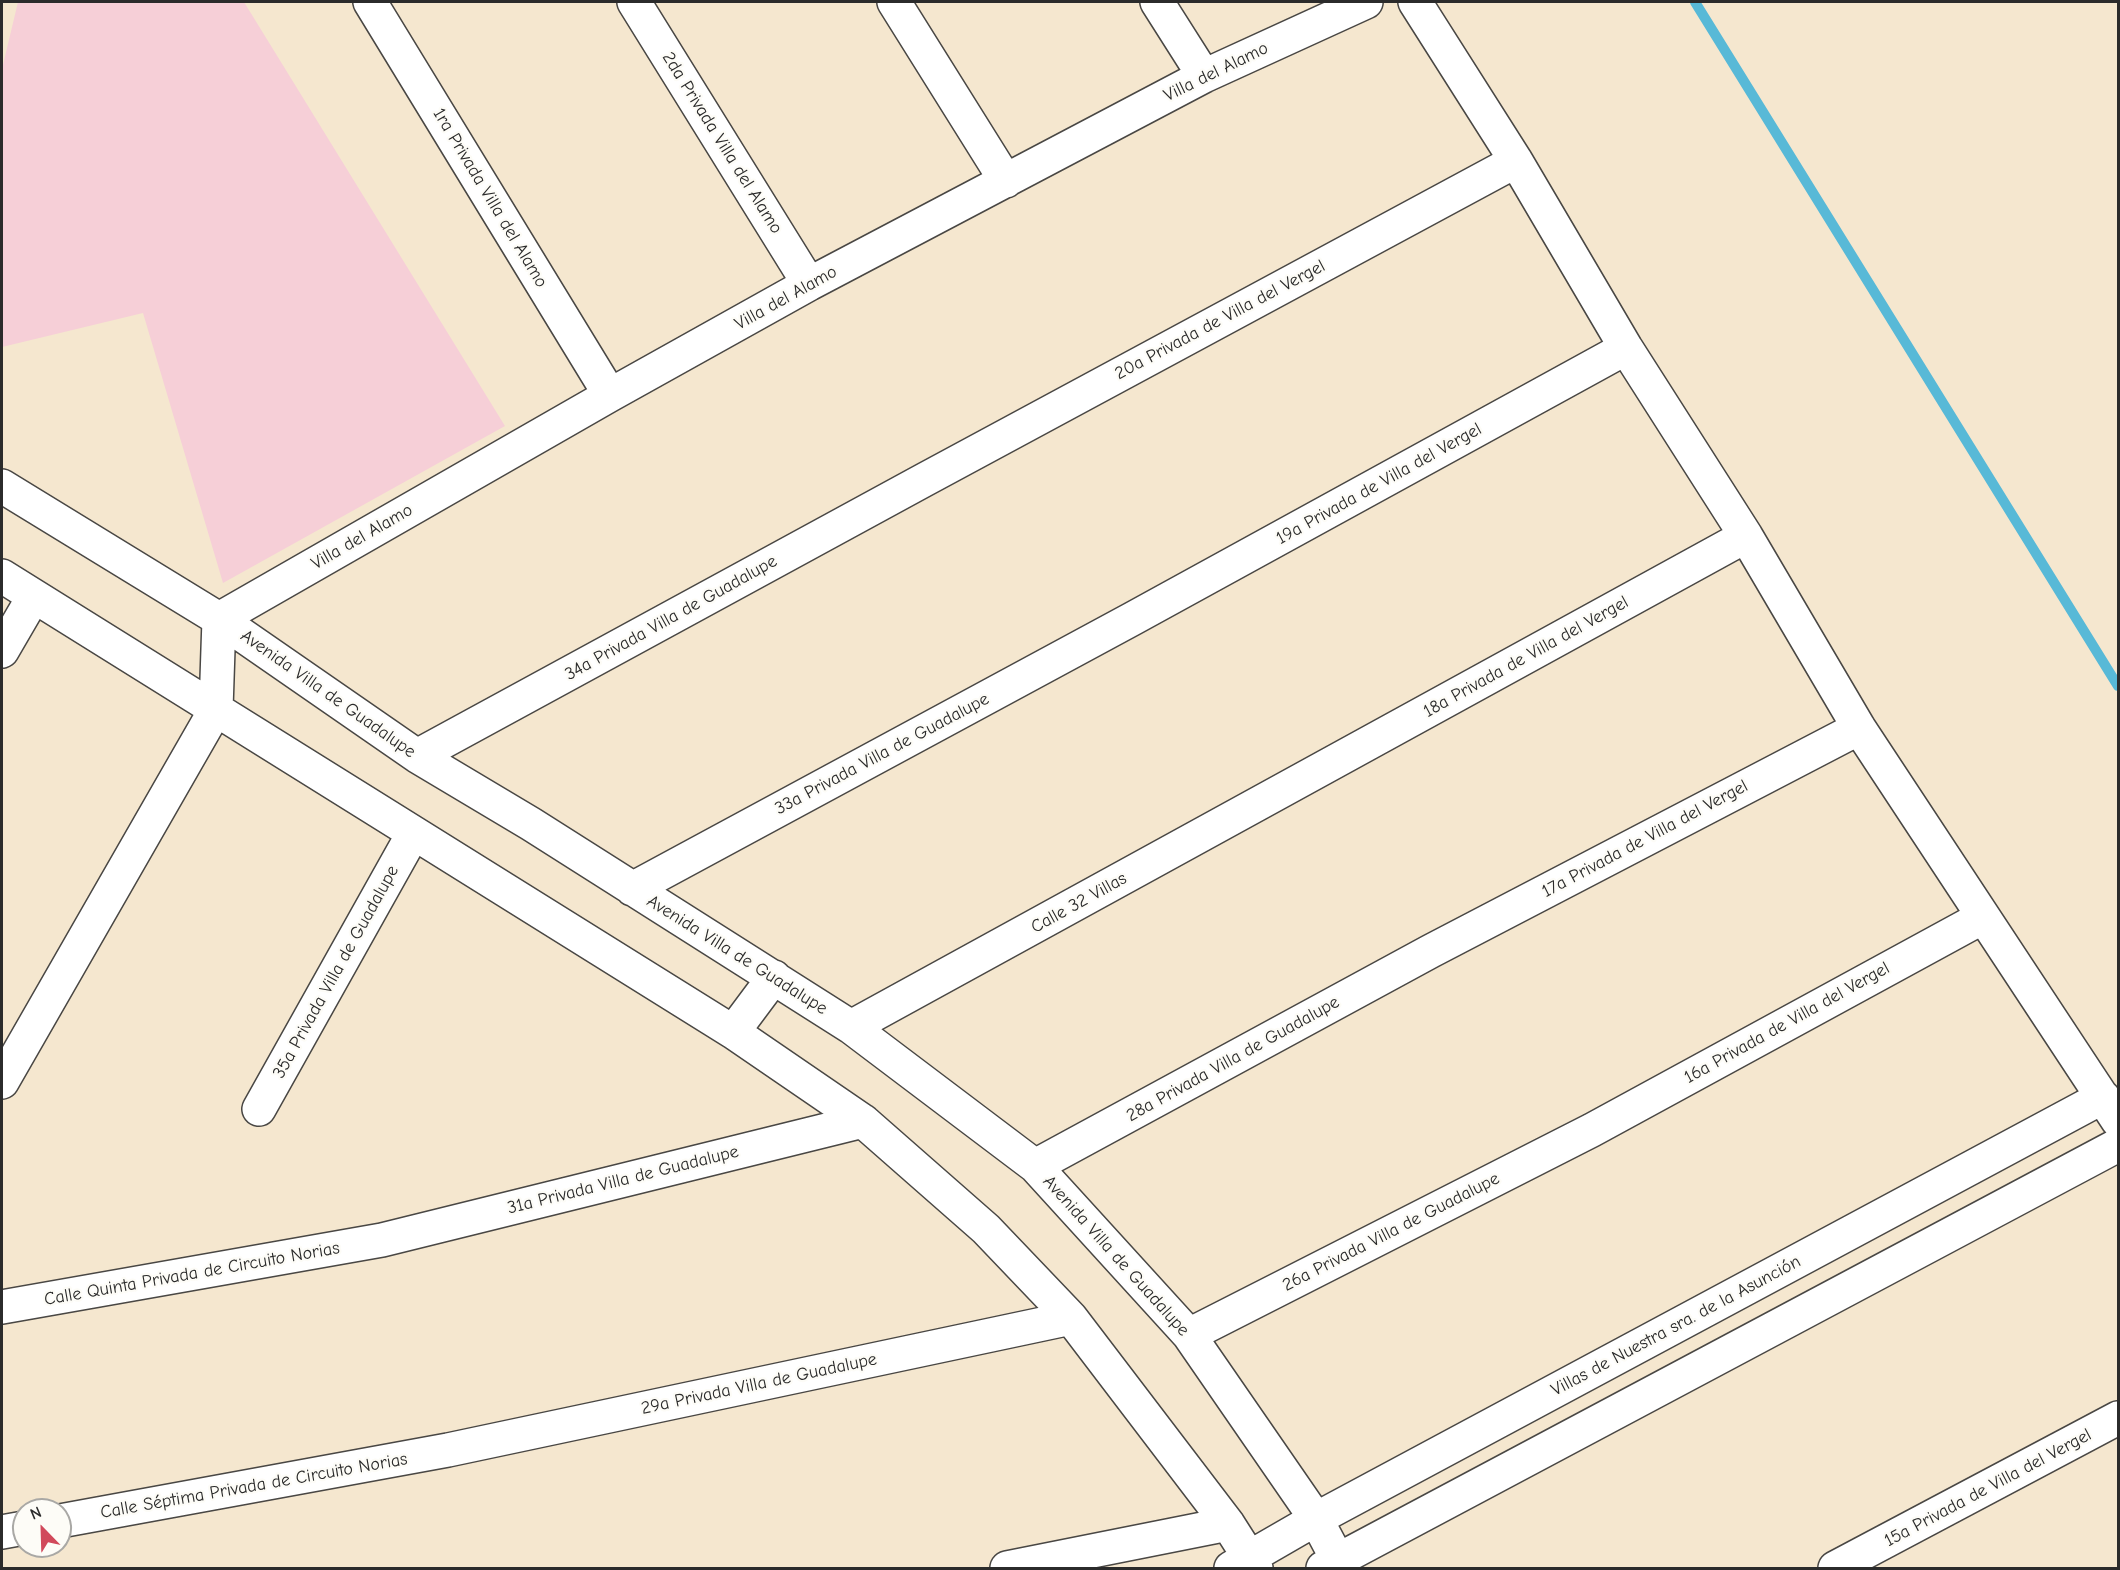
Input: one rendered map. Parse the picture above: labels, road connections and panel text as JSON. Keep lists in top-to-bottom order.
{
  "streets": {
    "street": [
      "Villa del Alamo",
      "2da Privada Villa del Alamo",
      "1ra Privada Villa del Alamo",
      "20a Privada de Villa del Vergel",
      "19a Privada de Villa del Vergel",
      "34a Privada Villa de Guadalupe",
      "18a Privada de Villa del Vergel",
      "Avenida Villa de Guadalupe",
      "33a Privada Villa de Guadalupe",
      "17a Privada de Villa del Vergel",
      "Calle 32 Villas",
      "35a Privada Villa de Guadalupe",
      "16a Privada de Villa del Vergel",
      "28a Privada Villa de Guadalupe",
      "31a Privada Villa de Guadalupe",
      "26a Privada Villa de Guadalupe",
      "Calle Quinta Privada de Circuito Norias",
      "Villas de Nuestra sra. de la Asunción",
      "29a Privada Villa de Guadalupe",
      "Calle Séptima Privada de Circuito Norias",
      "15a Privada de Villa del Vergel"
    ]
  },
  "crossings": [
    ["Villa del Alamo", "2da Privada Villa del Alamo"],
    ["Villa del Alamo", "1ra Privada Villa del Alamo"],
    ["Villa del Alamo", "Avenida Villa de Guadalupe"],
    ["20a Privada de Villa del Vergel", "34a Privada Villa de Guadalupe"],
    ["19a Privada de Villa del Vergel", "33a Privada Villa de Guadalupe"],
    ["34a Privada Villa de Guadalupe", "Avenida Villa de Guadalupe"],
    ["18a Privada de Villa del Vergel", "Calle 32 Villas"],
    ["Avenida Villa de Guadalupe", "33a Privada Villa de Guadalupe"],
    ["Avenida Villa de Guadalupe", "Calle 32 Villas"],
    ["Avenida Villa de Guadalupe", "28a Privada Villa de Guadalupe"],
    ["Avenida Villa de Guadalupe", "26a Privada Villa de Guadalupe"],
    ["Avenida Villa de Guadalupe", "Villas de Nuestra sra. de la Asunción"],
    ["17a Privada de Villa del Vergel", "28a Privada Villa de Guadalupe"],
    ["16a Privada de Villa del Vergel", "26a Privada Villa de Guadalupe"],
    ["31a Privada Villa de Guadalupe", "Calle Quinta Privada de Circuito Norias"],
    ["29a Privada Villa de Guadalupe", "Calle Séptima Privada de Circuito Norias"]
  ],
  "north": "top left"
}
